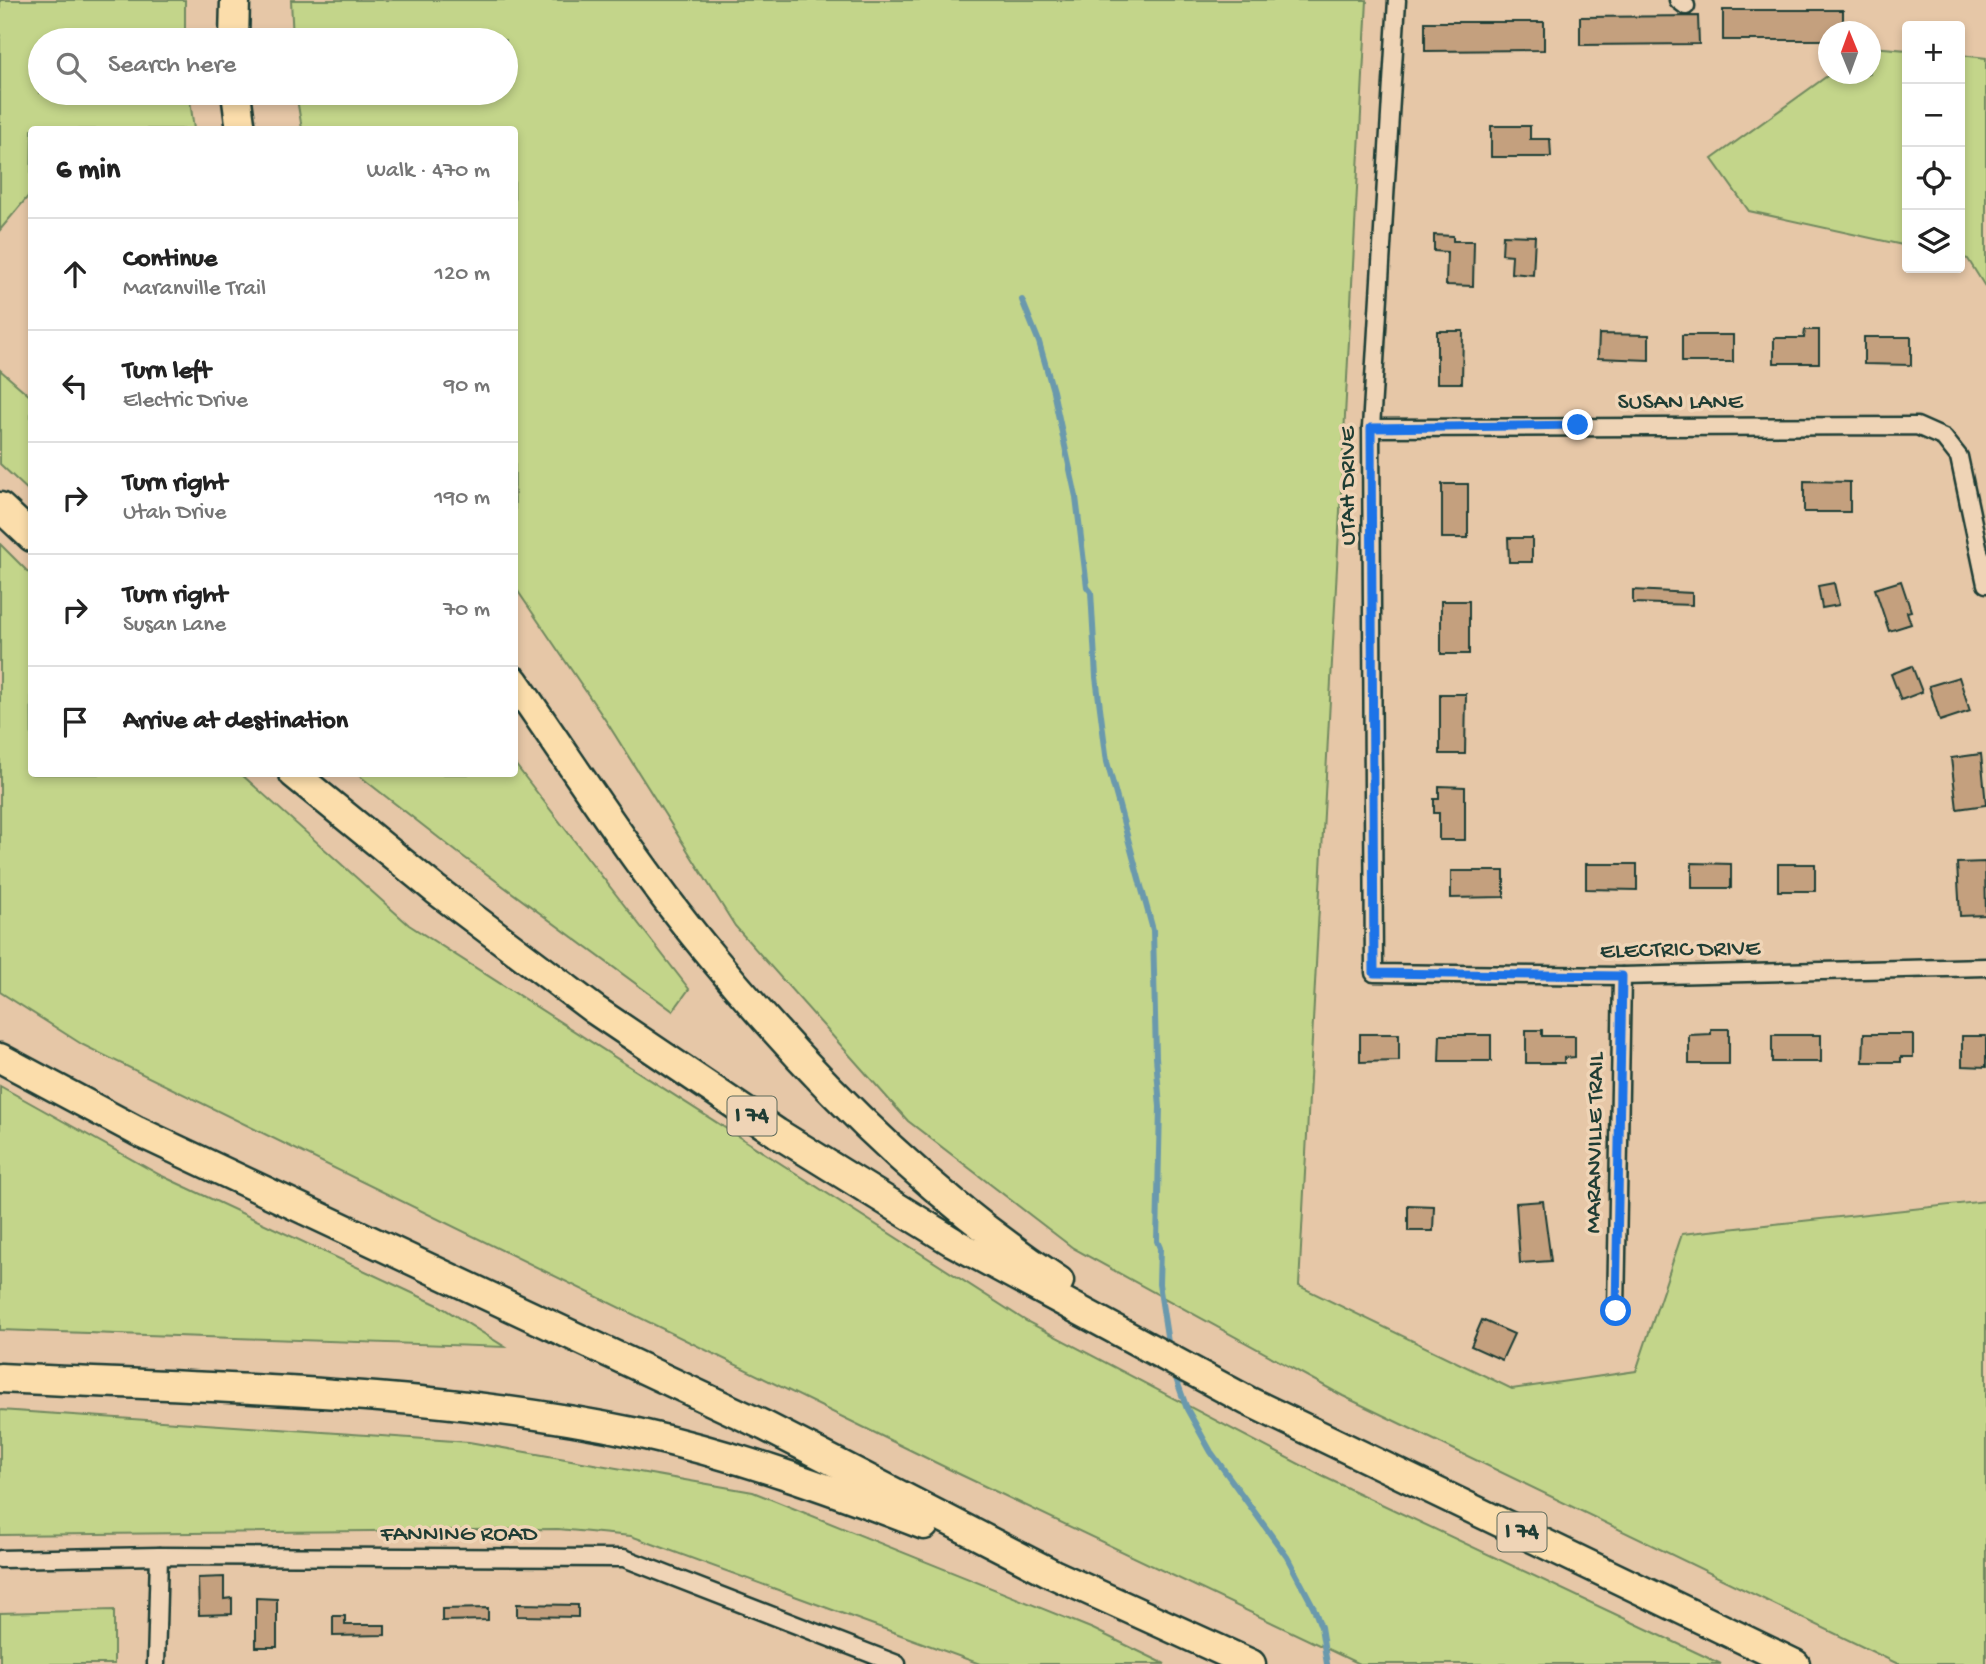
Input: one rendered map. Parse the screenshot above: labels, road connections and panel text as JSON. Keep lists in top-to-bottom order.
{
  "streets": {
    "highway": ["I 74"],
    "street": [
      "SUSAN LANE",
      "UTAH DRIVE",
      "ELECTRIC DRIVE",
      "MARANVILLE TRAIL",
      "FANNING ROAD"
    ]
  },
  "crossings": [
    ["SUSAN LANE", "UTAH DRIVE"],
    ["UTAH DRIVE", "ELECTRIC DRIVE"],
    ["ELECTRIC DRIVE", "MARANVILLE TRAIL"]
  ],
  "north": "top",
  "page": {
    "map_buttons": ["+", "−"],
    "search": "Search here",
    "heading": ["6 min", "Walk · 470 m"],
    "list": [
      ["Continue", "Maranville Trail", "120 m"],
      ["Turn left", "Electric Drive", "90 m"],
      ["Turn right", "Utah Drive", "190 m"],
      ["Turn right", "Susan Lane", "70 m"],
      "Arrive at destination"
    ]
  }
}
